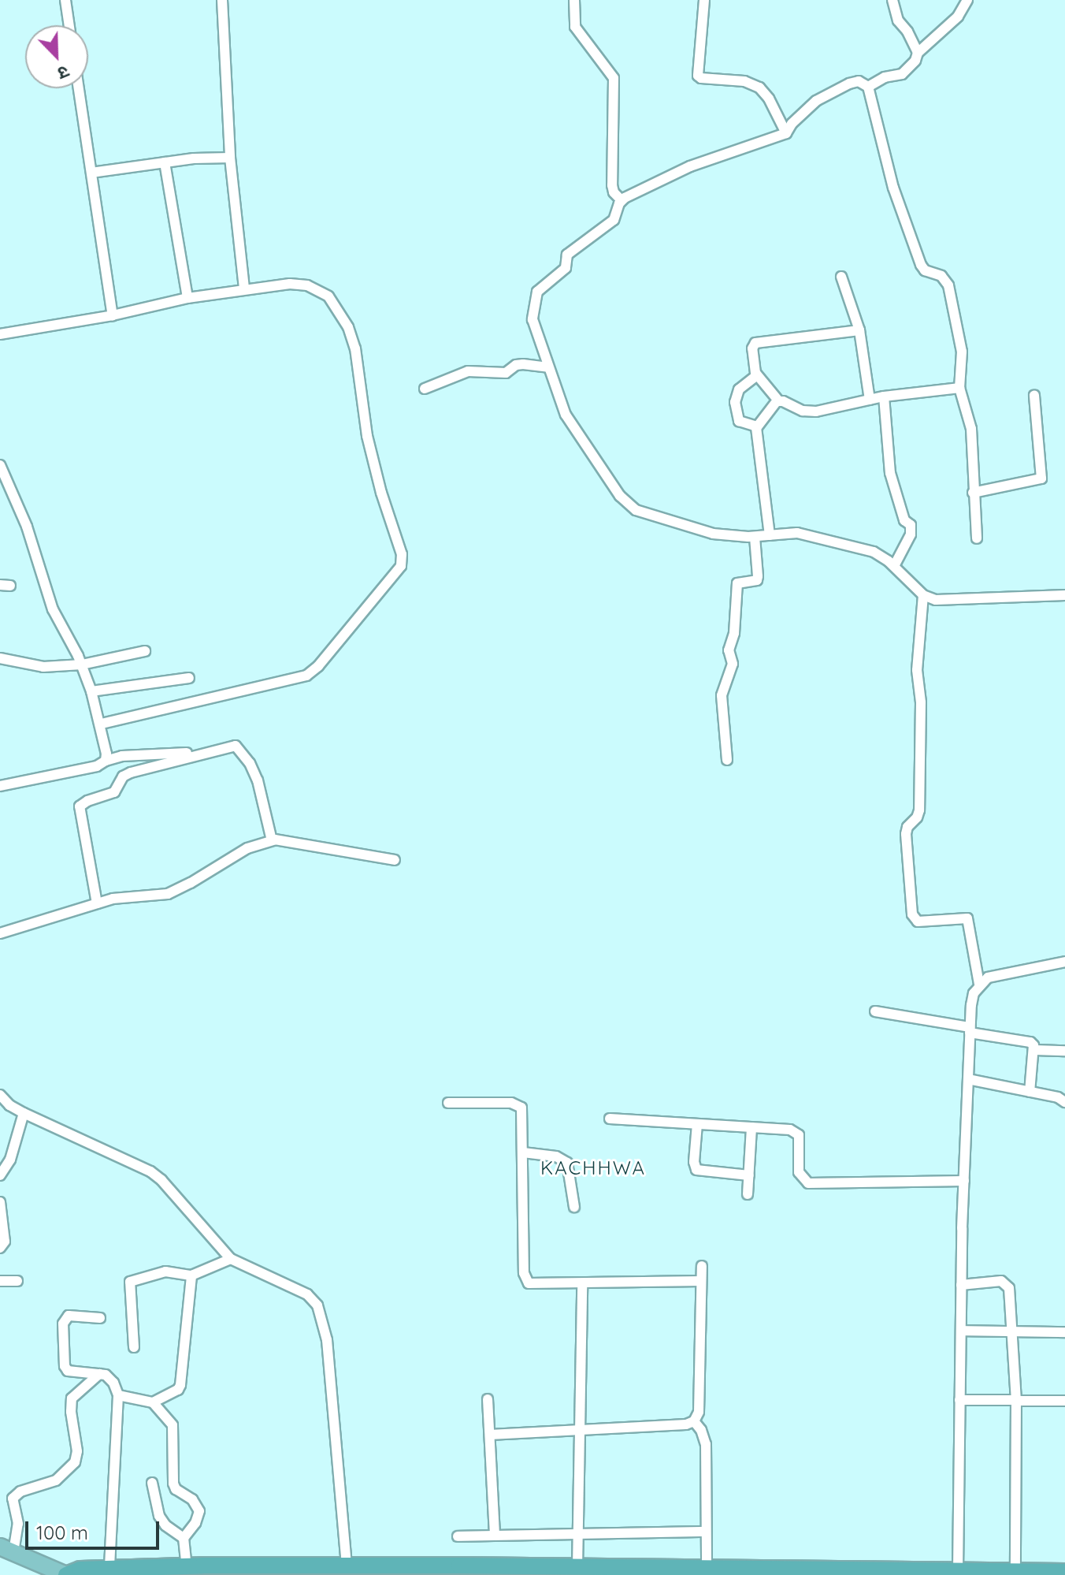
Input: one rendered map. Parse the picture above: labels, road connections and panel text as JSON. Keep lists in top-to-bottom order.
{
  "districts": ["KACHHWA"],
  "scale_bar": "100 m",
  "north": "bottom right"
}
